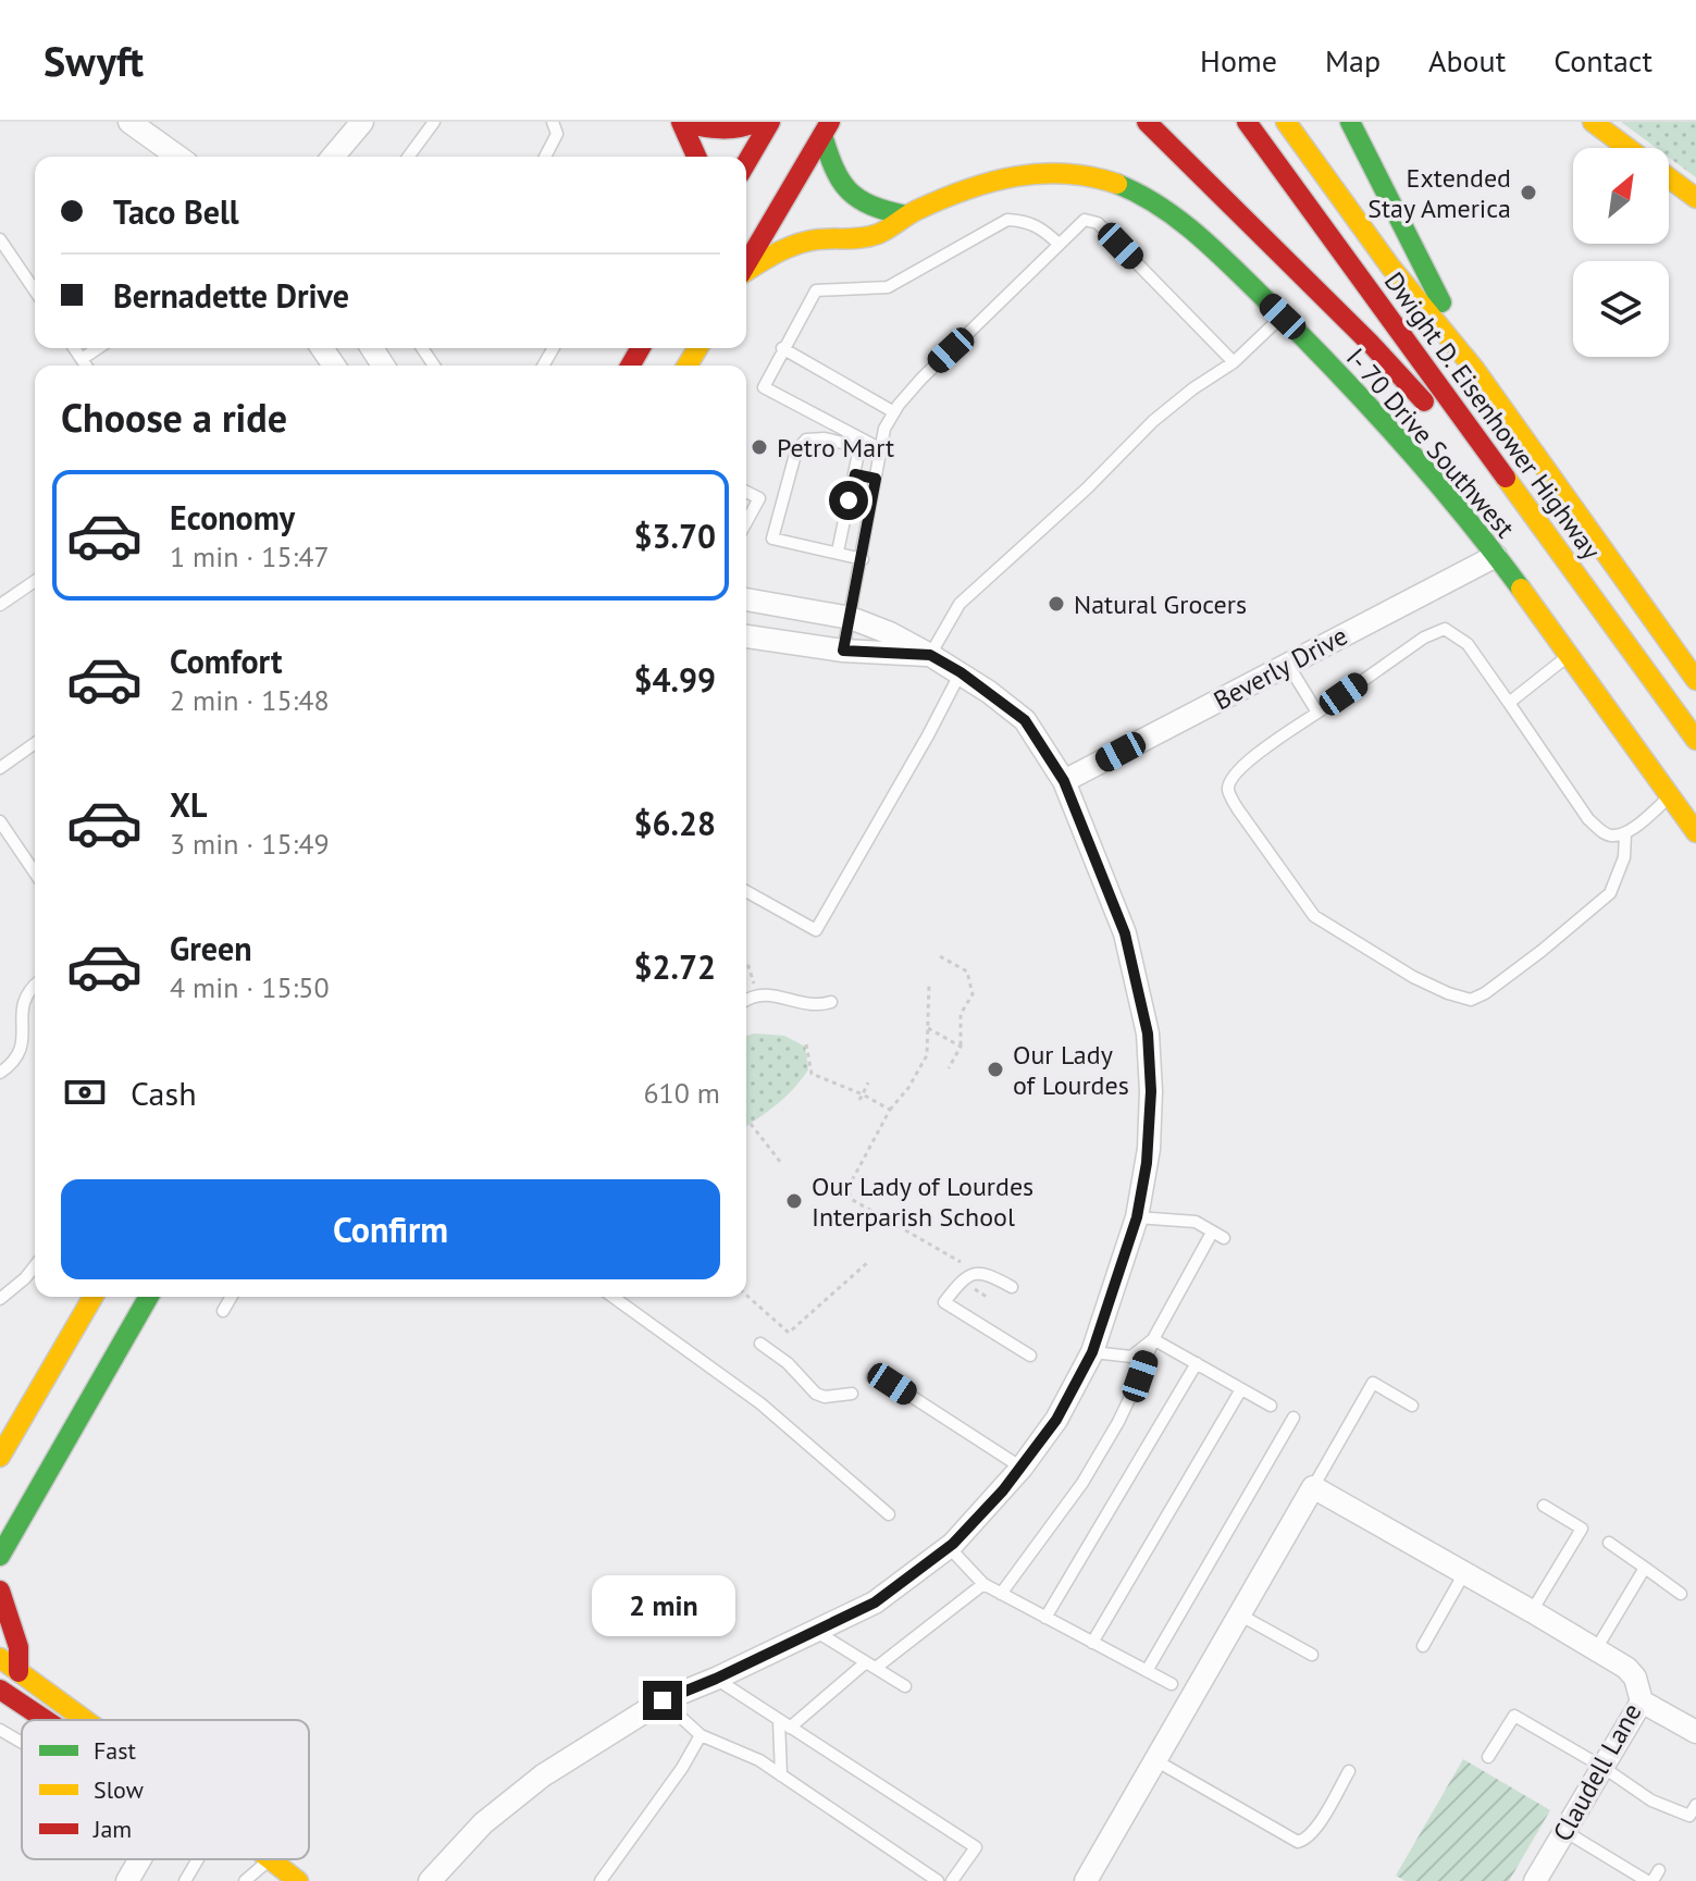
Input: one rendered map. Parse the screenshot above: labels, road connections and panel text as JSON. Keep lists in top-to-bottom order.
{
  "streets": {
    "main road": ["Dwight D. Eisenhower Highway", "I- 70 Drive Southwest"],
    "street": ["Beverly Drive", "Claudell Lane"]
  },
  "crossings": [
    ["I- 70 Drive Southwest", "Beverly Drive"]
  ],
  "places": [
    "Extended Stay America",
    "Petro Mart",
    "Natural Grocers",
    "Our Lady of Lourdes",
    "Our Lady of Lourdes Interparish School"
  ],
  "legend": ["Fast", "Slow", "Jam"],
  "north": "top right",
  "page": {
    "header": "Swyft",
    "nav": [
      "Home",
      "Map",
      "About",
      "Contact"
    ],
    "banner": ["Taco Bell", "Bernadette Drive"],
    "heading": "Choose a ride",
    "list": [
      {
        "name": "Economy",
        "note": "1 min · 15:47",
        "value": "$3.70"
      },
      {
        "name": "Comfort",
        "note": "2 min · 15:48",
        "value": "$4.99"
      },
      {
        "name": "XL",
        "note": "3 min · 15:49",
        "value": "$6.28"
      },
      {
        "name": "Green",
        "note": "4 min · 15:50",
        "value": "$2.72"
      }
    ],
    "pay": ["Cash", "610 m"],
    "buttons": "Confirm",
    "bubble": "2 min"
  }
}
